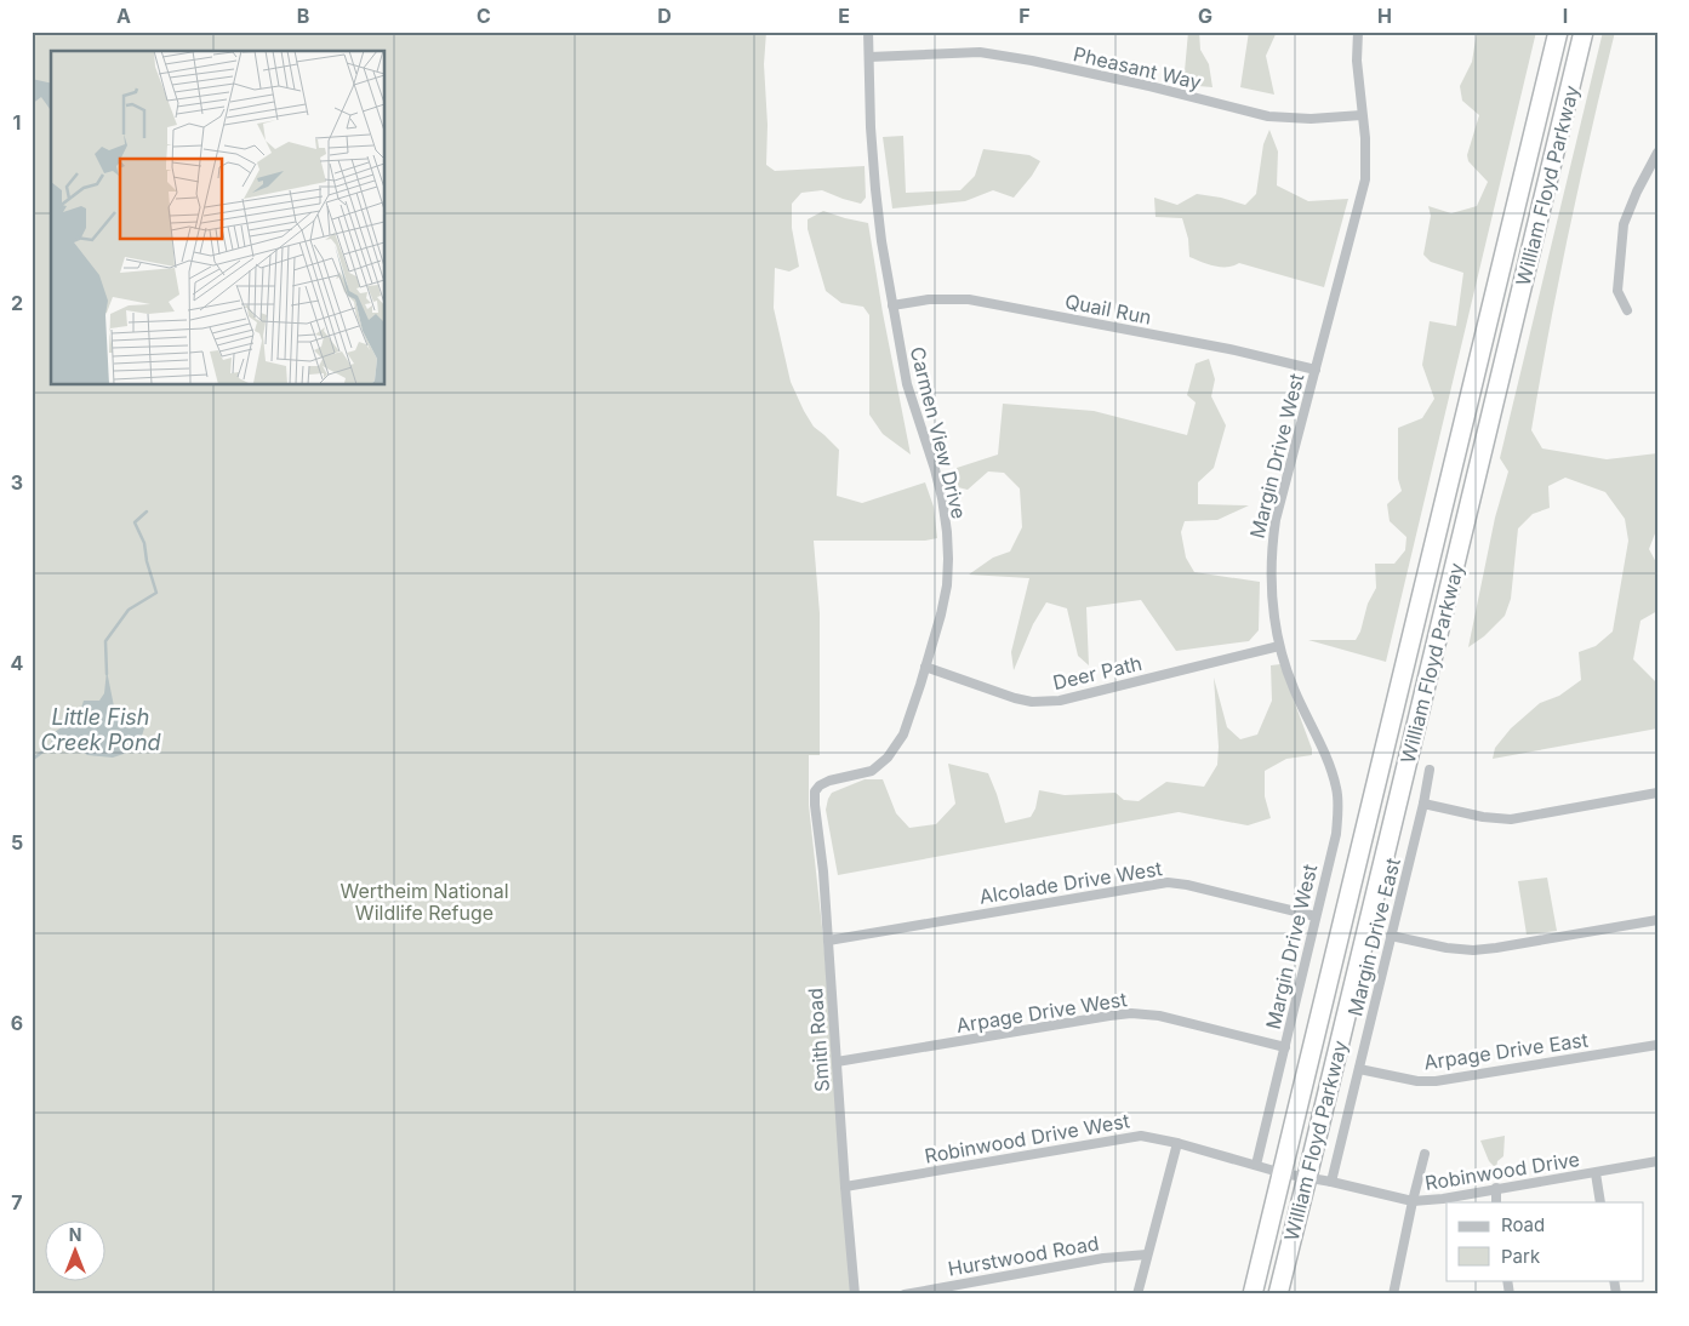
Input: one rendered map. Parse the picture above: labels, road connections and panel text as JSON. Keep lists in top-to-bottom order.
{
  "streets": {
    "highway": ["William Floyd Parkway"],
    "street": [
      "Pheasant Way",
      "Quail Run",
      "Carmen View Drive",
      "Margin Drive West",
      "Deer Path",
      "Alcolade Drive West",
      "Margin Drive East",
      "Arpage Drive West",
      "Smith Road",
      "Arpage Drive East",
      "Robinwood Drive West",
      "Robinwood Drive",
      "Hurstwood Road"
    ]
  },
  "crossings": [
    ["Pheasant Way", "Carmen View Drive"],
    ["Pheasant Way", "Margin Drive West"],
    ["William Floyd Parkway", "Robinwood Drive West"],
    ["William Floyd Parkway", "Robinwood Drive"],
    ["Quail Run", "Carmen View Drive"],
    ["Quail Run", "Margin Drive West"],
    ["Carmen View Drive", "Deer Path"],
    ["Carmen View Drive", "Smith Road"],
    ["Margin Drive West", "Deer Path"],
    ["Margin Drive West", "Alcolade Drive West"],
    ["Margin Drive West", "Arpage Drive West"],
    ["Margin Drive West", "Robinwood Drive West"],
    ["Alcolade Drive West", "Smith Road"],
    ["Margin Drive East", "Arpage Drive East"],
    ["Margin Drive East", "Robinwood Drive"],
    ["Arpage Drive West", "Smith Road"],
    ["Smith Road", "Robinwood Drive West"],
    ["Robinwood Drive West", "Robinwood Drive"]
  ],
  "water": ["Little Fish Creek Pond"],
  "parks": ["Wertheim National Wildlife Refuge"],
  "legend": ["Road", "Park"],
  "north": "top",
  "grid": {
    "columns": [
      "A",
      "B",
      "C",
      "D",
      "E",
      "F",
      "G",
      "H",
      "I"
    ],
    "rows": [
      "1",
      "2",
      "3",
      "4",
      "5",
      "6",
      "7"
    ]
  }
}
